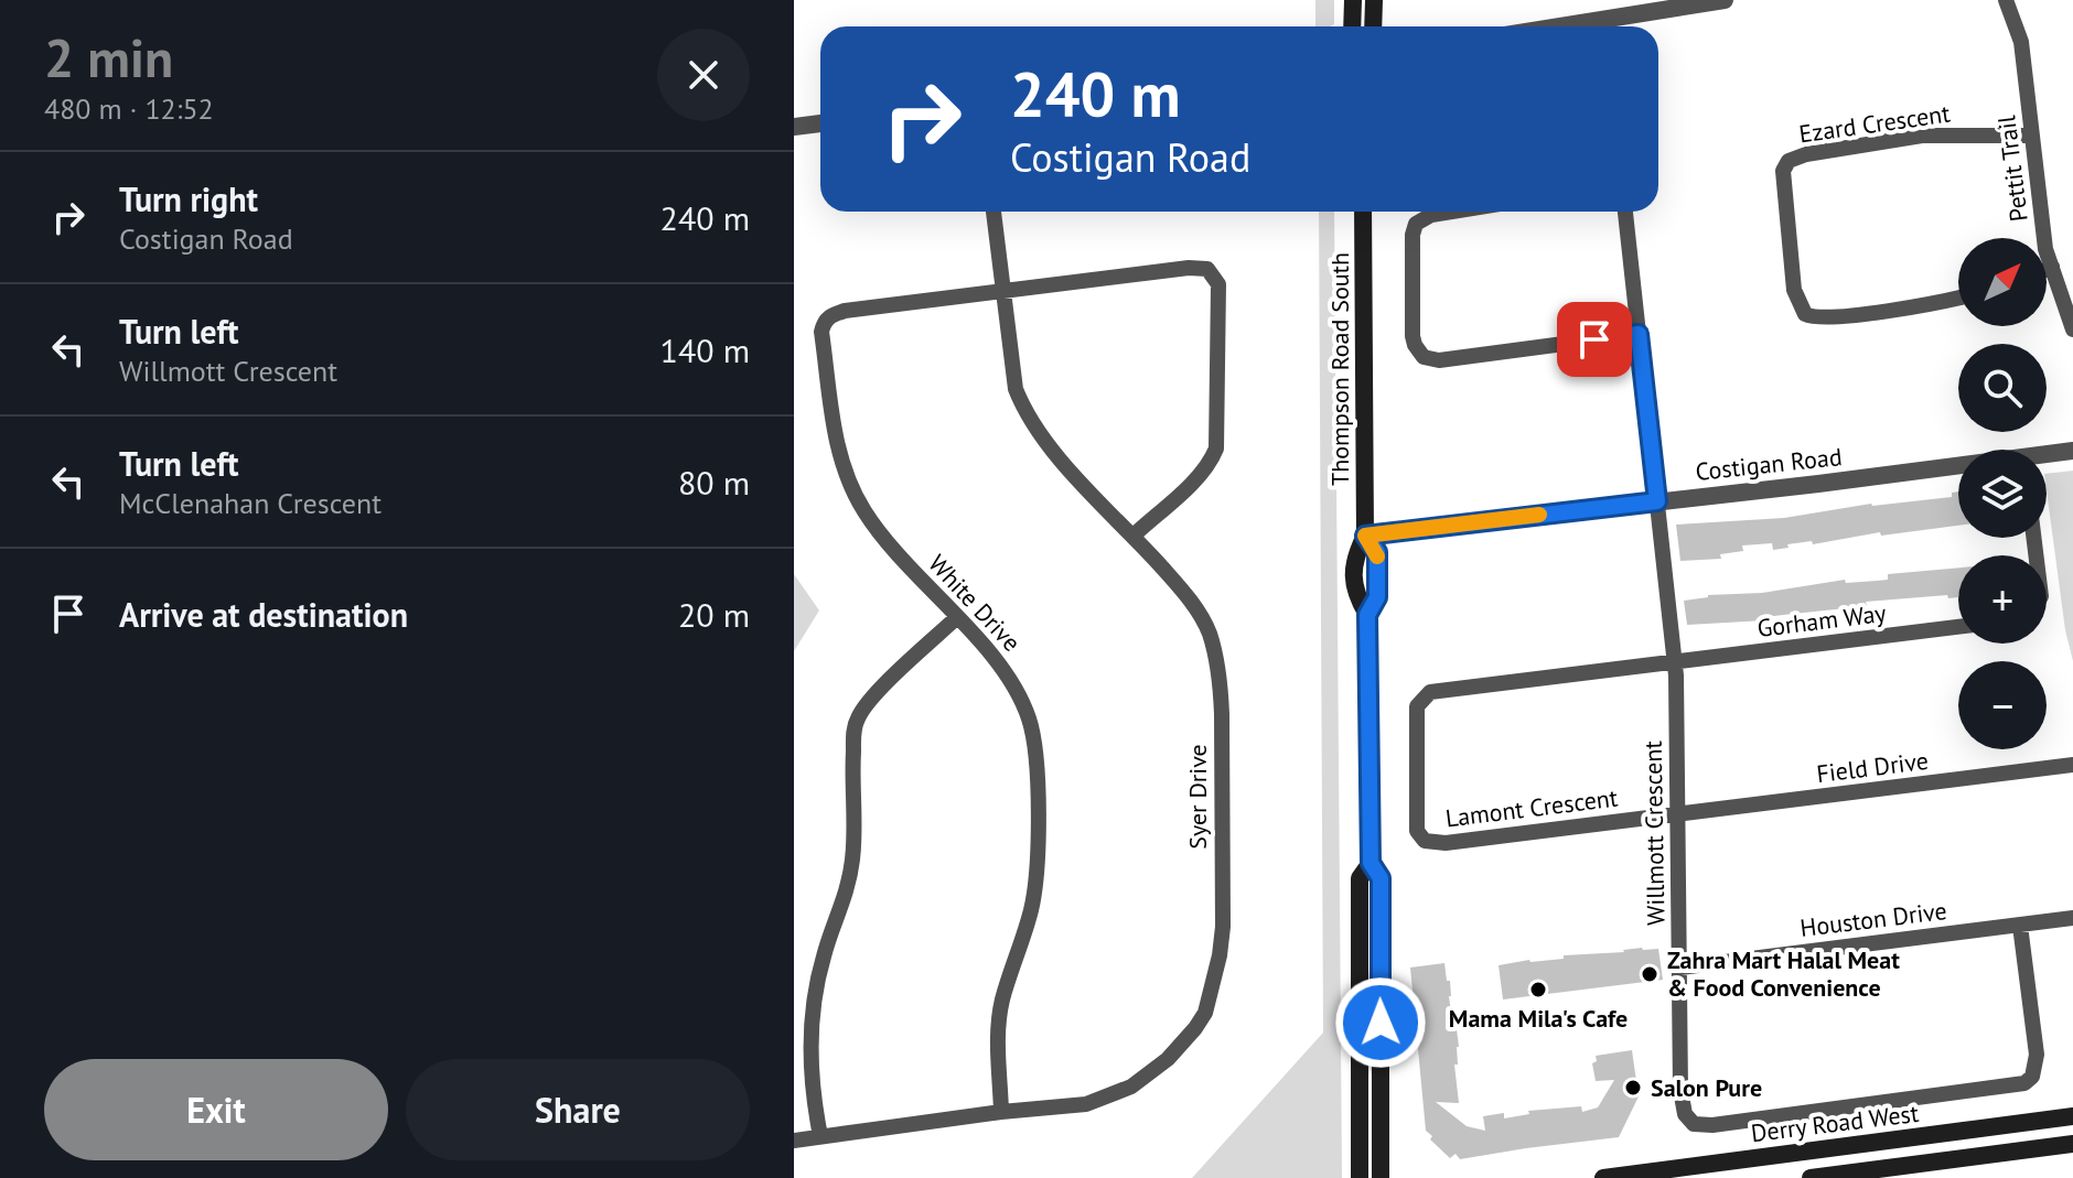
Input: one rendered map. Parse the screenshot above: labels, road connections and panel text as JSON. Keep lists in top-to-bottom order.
{
  "streets": {
    "main road": ["Thompson Road South", "Derry Road West"],
    "street": [
      "Ezard Crescent",
      "Pettit Trail",
      "Costigan Road",
      "White Drive",
      "Gorham Way",
      "Field Drive",
      "Syer Drive",
      "Lamont Crescent",
      "Willmott Crescent",
      "Houston Drive"
    ]
  },
  "crossings": [
    ["Ezard Crescent", "Pettit Trail"],
    ["Thompson Road South", "Costigan Road"],
    ["Costigan Road", "Willmott Crescent"],
    ["White Drive", "Syer Drive"],
    ["Gorham Way", "Lamont Crescent"],
    ["Gorham Way", "Willmott Crescent"],
    ["Field Drive", "Lamont Crescent"],
    ["Field Drive", "Willmott Crescent"],
    ["Lamont Crescent", "Willmott Crescent"],
    ["Willmott Crescent", "Houston Drive"]
  ],
  "places": ["Zahra Mart Halal Meat & Food Convenience", "Mama Mila's Cafe", "Salon Pure"],
  "north": "top right",
  "page": {
    "heading": ["2 min", "480 m · 12:52"],
    "turn": ["240 m", "Costigan Road"],
    "list": [
      {
        "name": "Turn right",
        "note": "Costigan Road",
        "value": "240 m"
      },
      {
        "name": "Turn left",
        "note": "Willmott Crescent",
        "value": "140 m"
      },
      {
        "name": "Turn left",
        "note": "McClenahan Crescent",
        "value": "80 m"
      },
      {
        "name": "Arrive at destination",
        "value": "20 m"
      }
    ],
    "map_buttons": ["+", "−"],
    "buttons": ["Exit", "Share"]
  }
}
